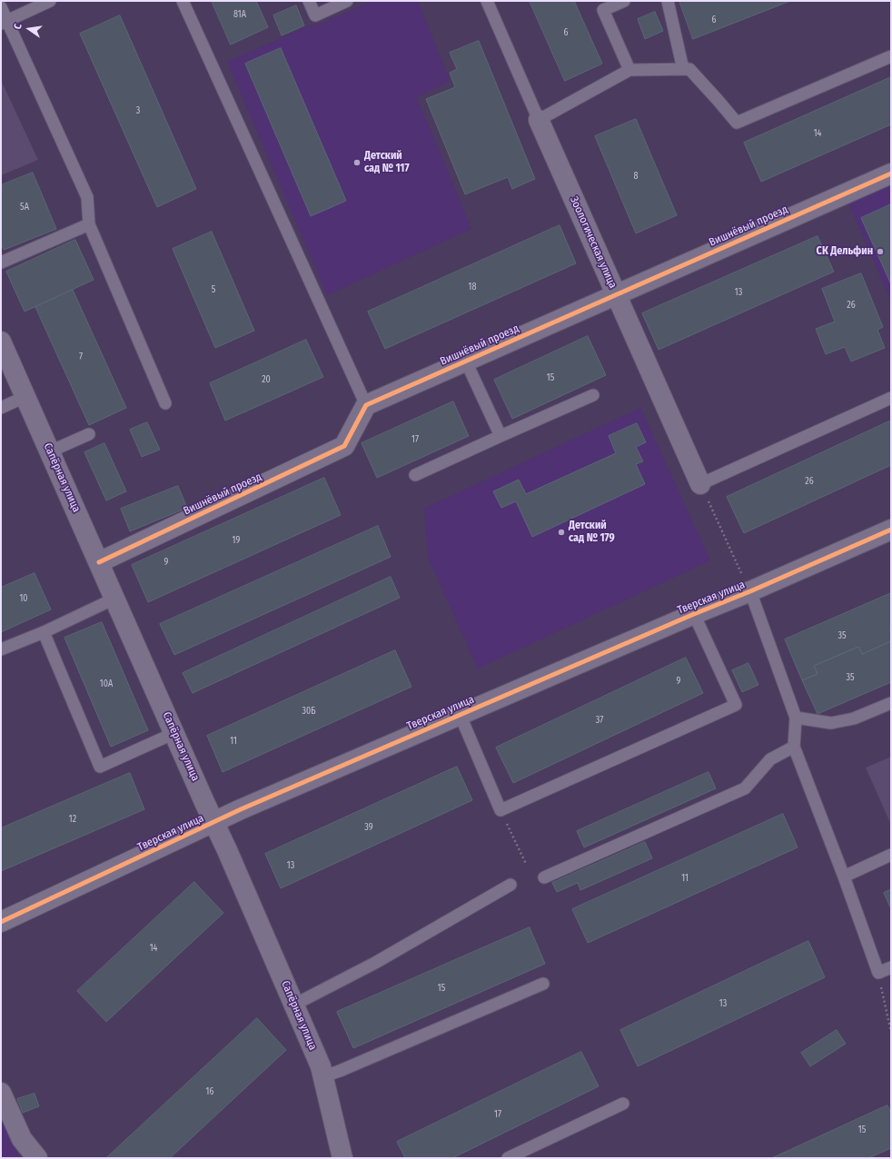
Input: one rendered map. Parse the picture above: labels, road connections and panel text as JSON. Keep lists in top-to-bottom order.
{
  "streets": {
    "street": [
      "Вишнёвый проезд",
      "Зоологическая улица",
      "Сапёрная улица",
      "Тверская улица"
    ]
  },
  "crossings": [
    ["Вишнёвый проезд", "Зоологическая улица"],
    ["Вишнёвый проезд", "Сапёрная улица"],
    ["Сапёрная улица", "Тверская улица"]
  ],
  "places": ["Детский сад № 117", "СК Дельфин", "Детский сад № 179"],
  "house_numbers": [
    "81А",
    "6",
    "6",
    "3",
    "14",
    "8",
    "5А",
    "18",
    "5",
    "13",
    "26",
    "7",
    "15",
    "20",
    "17",
    "26",
    "19",
    "9",
    "10",
    "35",
    "35",
    "9",
    "10А",
    "30Б",
    "37",
    "11",
    "12",
    "39",
    "13",
    "11",
    "14",
    "15",
    "13",
    "16",
    "17",
    "15"
  ],
  "north": "left"
}
